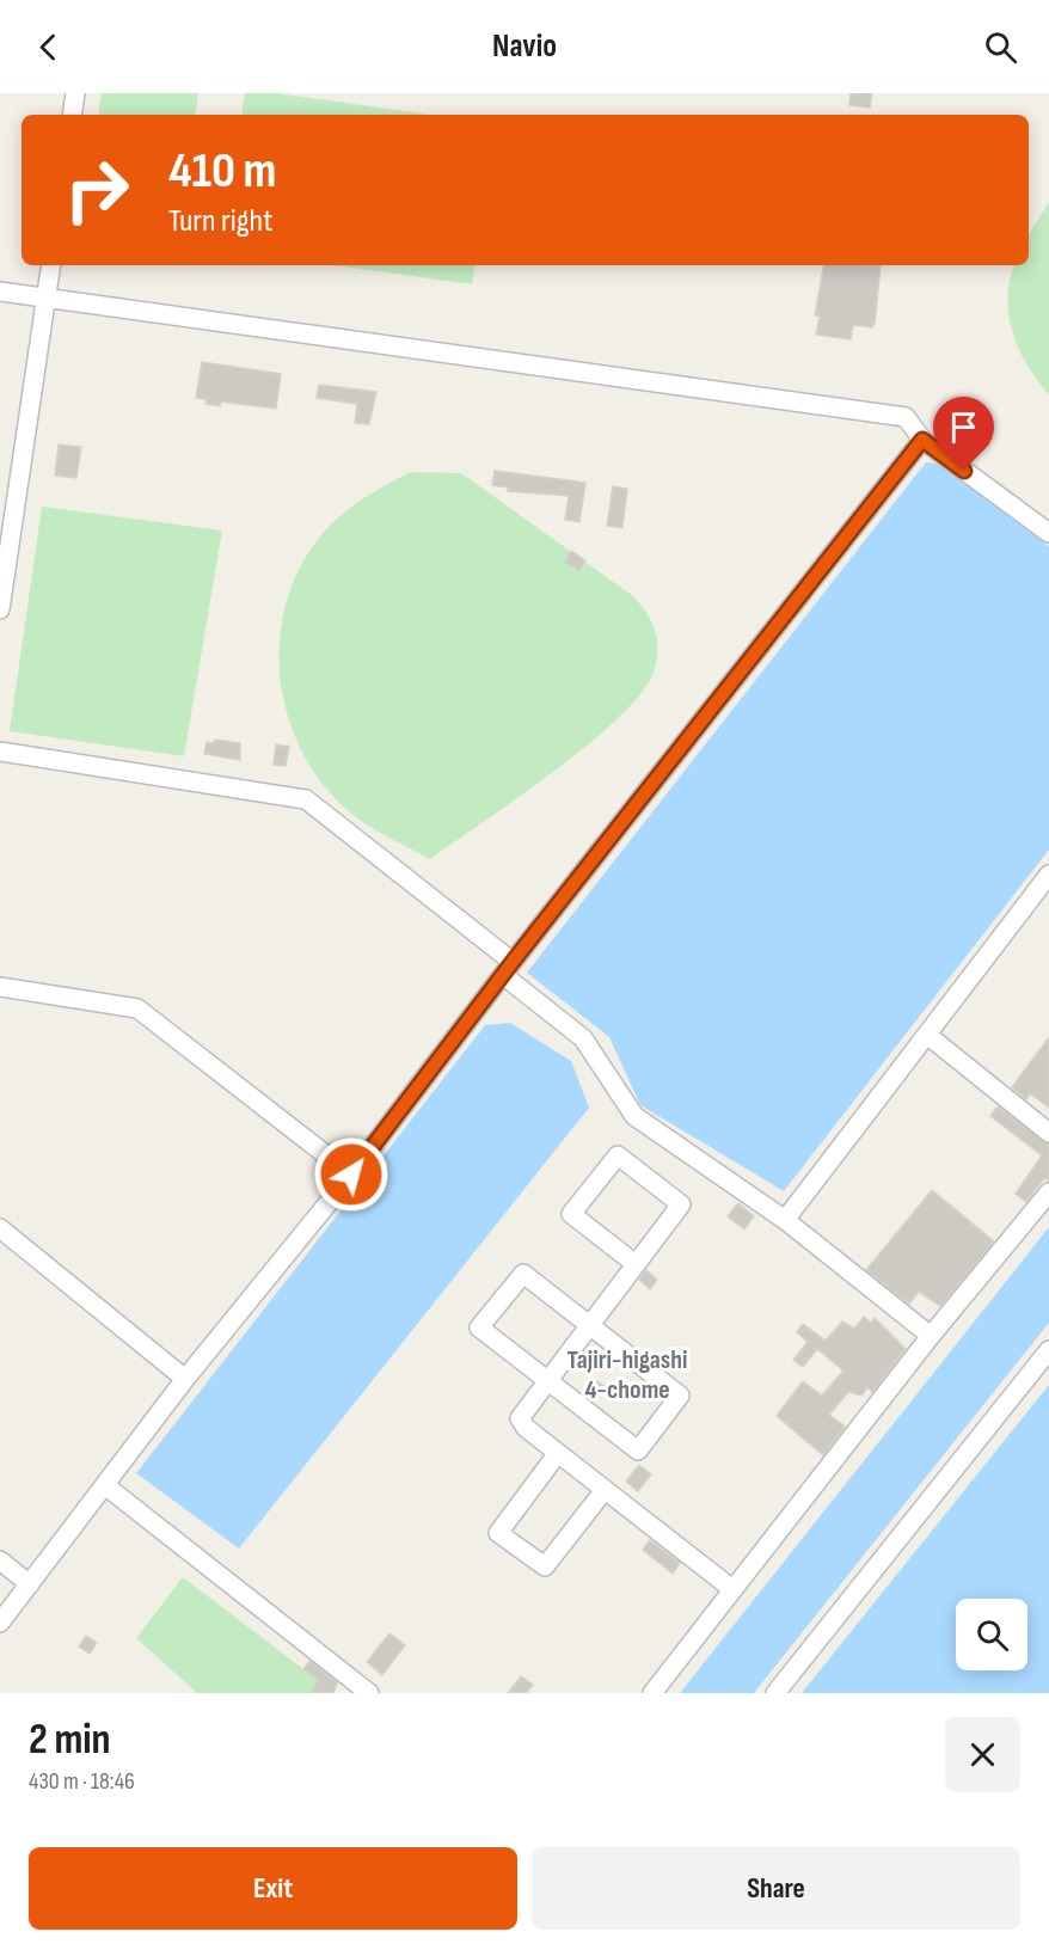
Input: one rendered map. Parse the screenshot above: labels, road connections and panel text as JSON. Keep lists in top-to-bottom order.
{
  "districts": ["Tajiri-higashi 4-chome"],
  "page": {
    "header": "Navio",
    "turn": ["410 m", "Turn right"],
    "heading": ["2 min", "430 m · 18:46"],
    "buttons": ["Exit", "Share"]
  }
}
